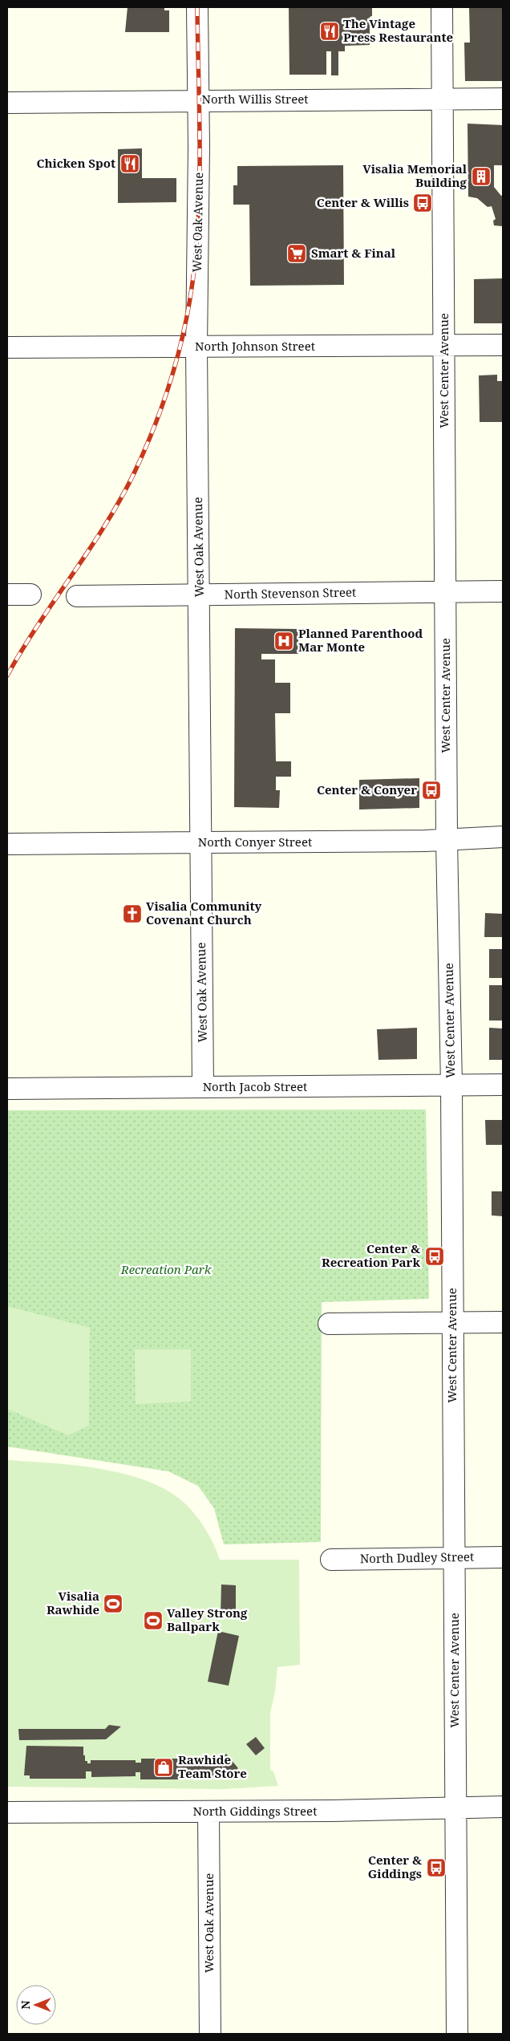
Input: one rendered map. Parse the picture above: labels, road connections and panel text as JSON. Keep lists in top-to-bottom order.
{
  "streets": {
    "street": [
      "North Willis Street",
      "West Oak Avenue",
      "North Johnson Street",
      "West Center Avenue",
      "North Stevenson Street",
      "North Conyer Street",
      "North Jacob Street",
      "North Dudley Street",
      "North Giddings Street"
    ]
  },
  "crossings": [
    ["North Willis Street", "West Oak Avenue"],
    ["North Willis Street", "West Center Avenue"],
    ["West Oak Avenue", "North Johnson Street"],
    ["West Oak Avenue", "North Stevenson Street"],
    ["West Oak Avenue", "North Conyer Street"],
    ["West Oak Avenue", "North Jacob Street"],
    ["West Oak Avenue", "North Giddings Street"],
    ["North Johnson Street", "West Center Avenue"],
    ["West Center Avenue", "North Stevenson Street"],
    ["West Center Avenue", "North Conyer Street"],
    ["West Center Avenue", "North Jacob Street"],
    ["West Center Avenue", "North Dudley Street"],
    ["West Center Avenue", "North Giddings Street"]
  ],
  "parks": ["Recreation Park"],
  "places": {
    "restaurant": ["The Vintage Press Restaurante", "Chicken Spot"],
    "building": ["Visalia Memorial Building"],
    "bus stop": [
      "Center & Willis",
      "Center & Conyer",
      "Center & Recreation Park",
      "Center & Giddings"
    ],
    "supermarket": ["Smart & Final"],
    "hospital": ["Planned Parenthood Mar Monte"],
    "church": ["Visalia Community Covenant Church"],
    "sports": ["Visalia Rawhide", "Valley Strong Ballpark"],
    "shop": ["Rawhide Team Store"]
  },
  "north": "left"
}
